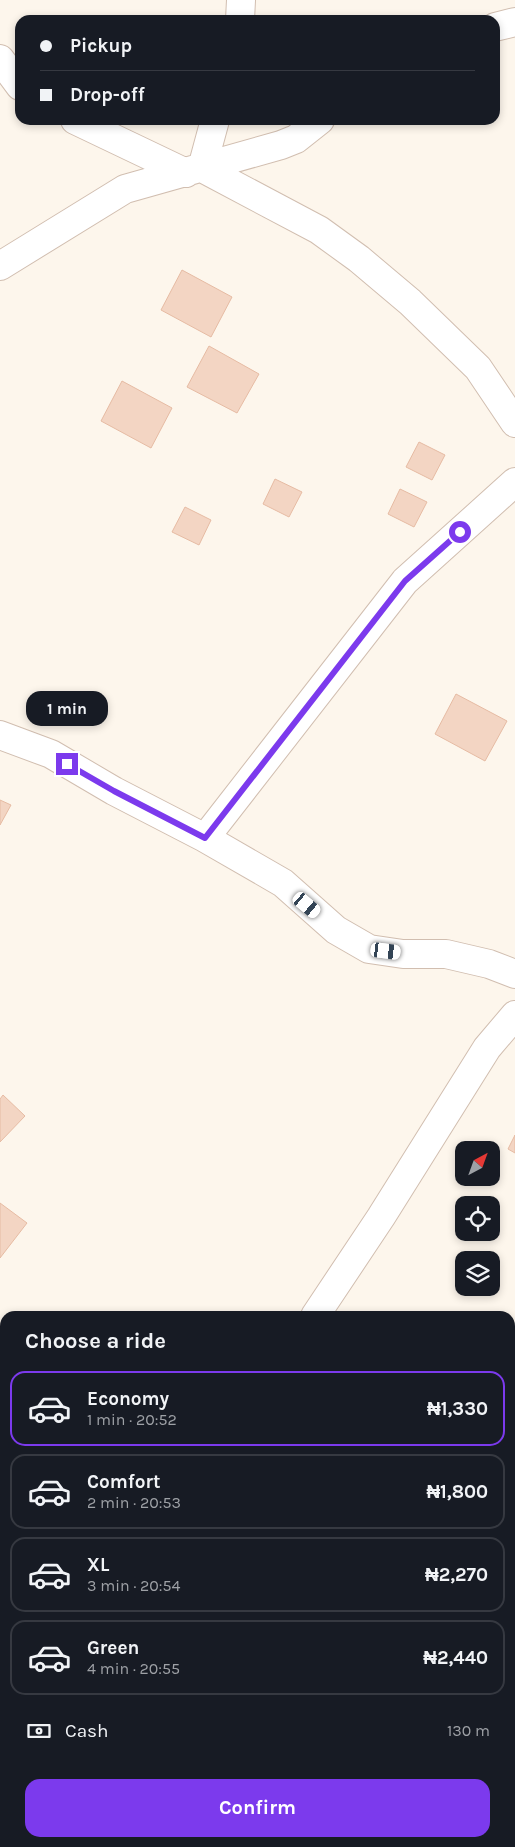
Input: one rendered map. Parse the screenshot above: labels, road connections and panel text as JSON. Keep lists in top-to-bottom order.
{
  "north": "top right",
  "page": {
    "banner": ["Pickup", "Drop-off"],
    "bubble": "1 min",
    "heading": "Choose a ride",
    "list": [
      {
        "name": "Economy",
        "note": "1 min · 20:52",
        "value": "₦1,330"
      },
      {
        "name": "Comfort",
        "note": "2 min · 20:53",
        "value": "₦1,800"
      },
      {
        "name": "XL",
        "note": "3 min · 20:54",
        "value": "₦2,270"
      },
      {
        "name": "Green",
        "note": "4 min · 20:55",
        "value": "₦2,440"
      }
    ],
    "pay": ["Cash", "130 m"],
    "buttons": "Confirm"
  }
}
